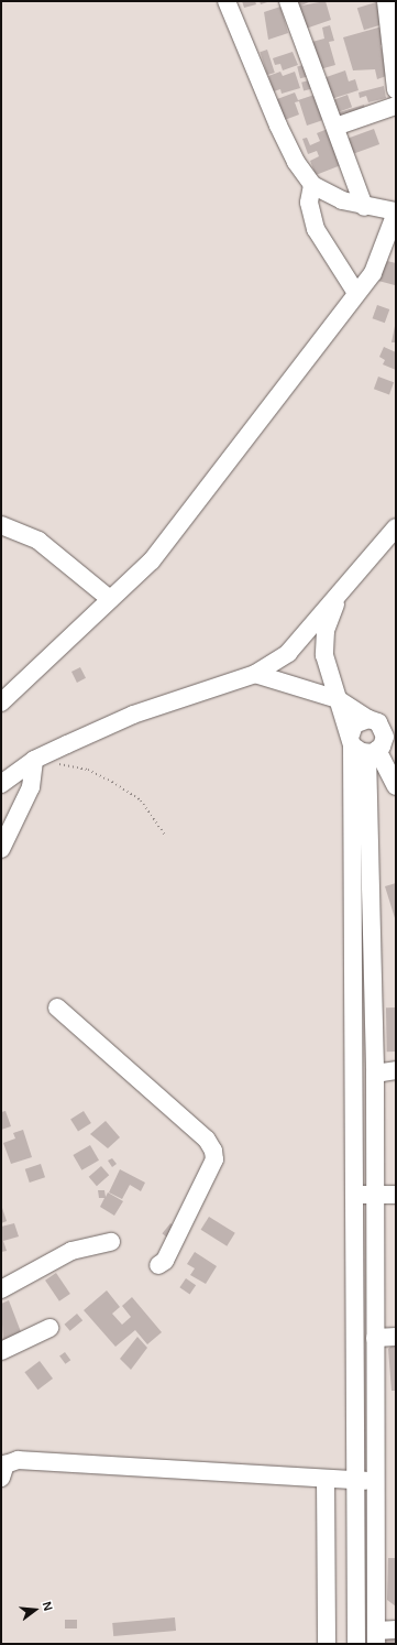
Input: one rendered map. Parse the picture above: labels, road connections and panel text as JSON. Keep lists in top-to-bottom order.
{
  "north": "right"
}
